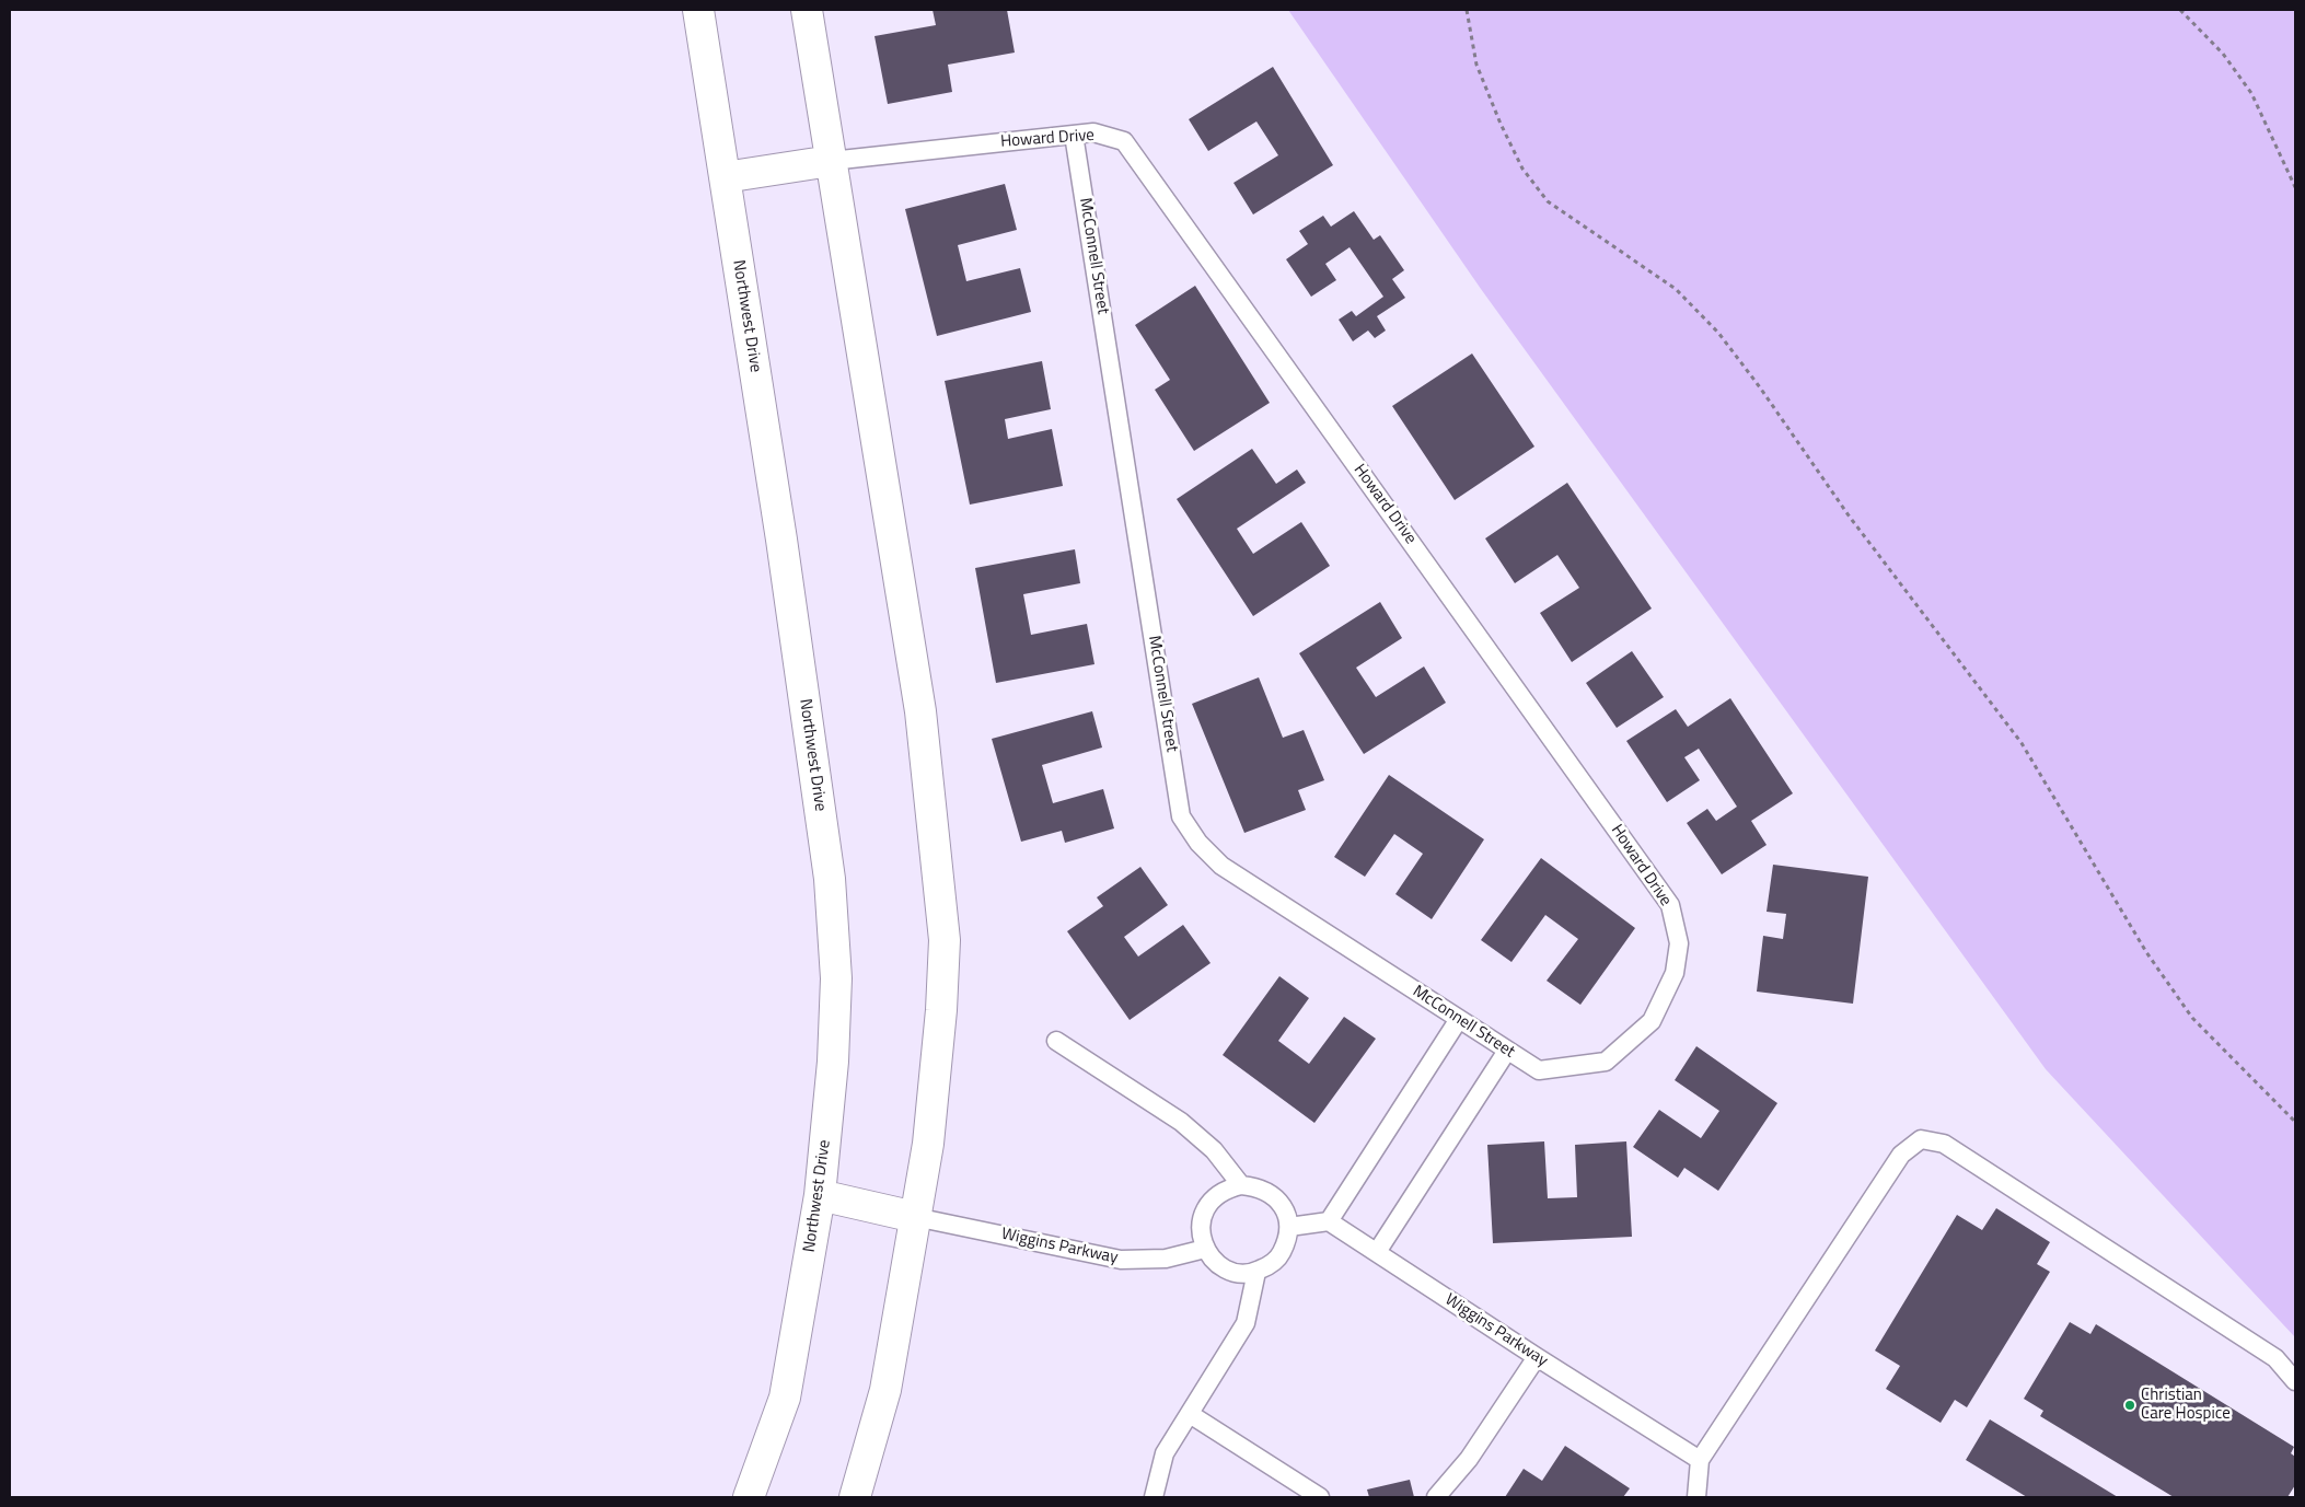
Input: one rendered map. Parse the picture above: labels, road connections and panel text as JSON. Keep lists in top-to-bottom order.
{
  "streets": {
    "main road": ["Northwest Drive"],
    "lane": ["Howard Drive", "McConnell Street", "Wiggins Parkway"]
  },
  "crossings": [
    ["Howard Drive", "McConnell Street"]
  ],
  "places": ["Christian Care Hospice"]
}
